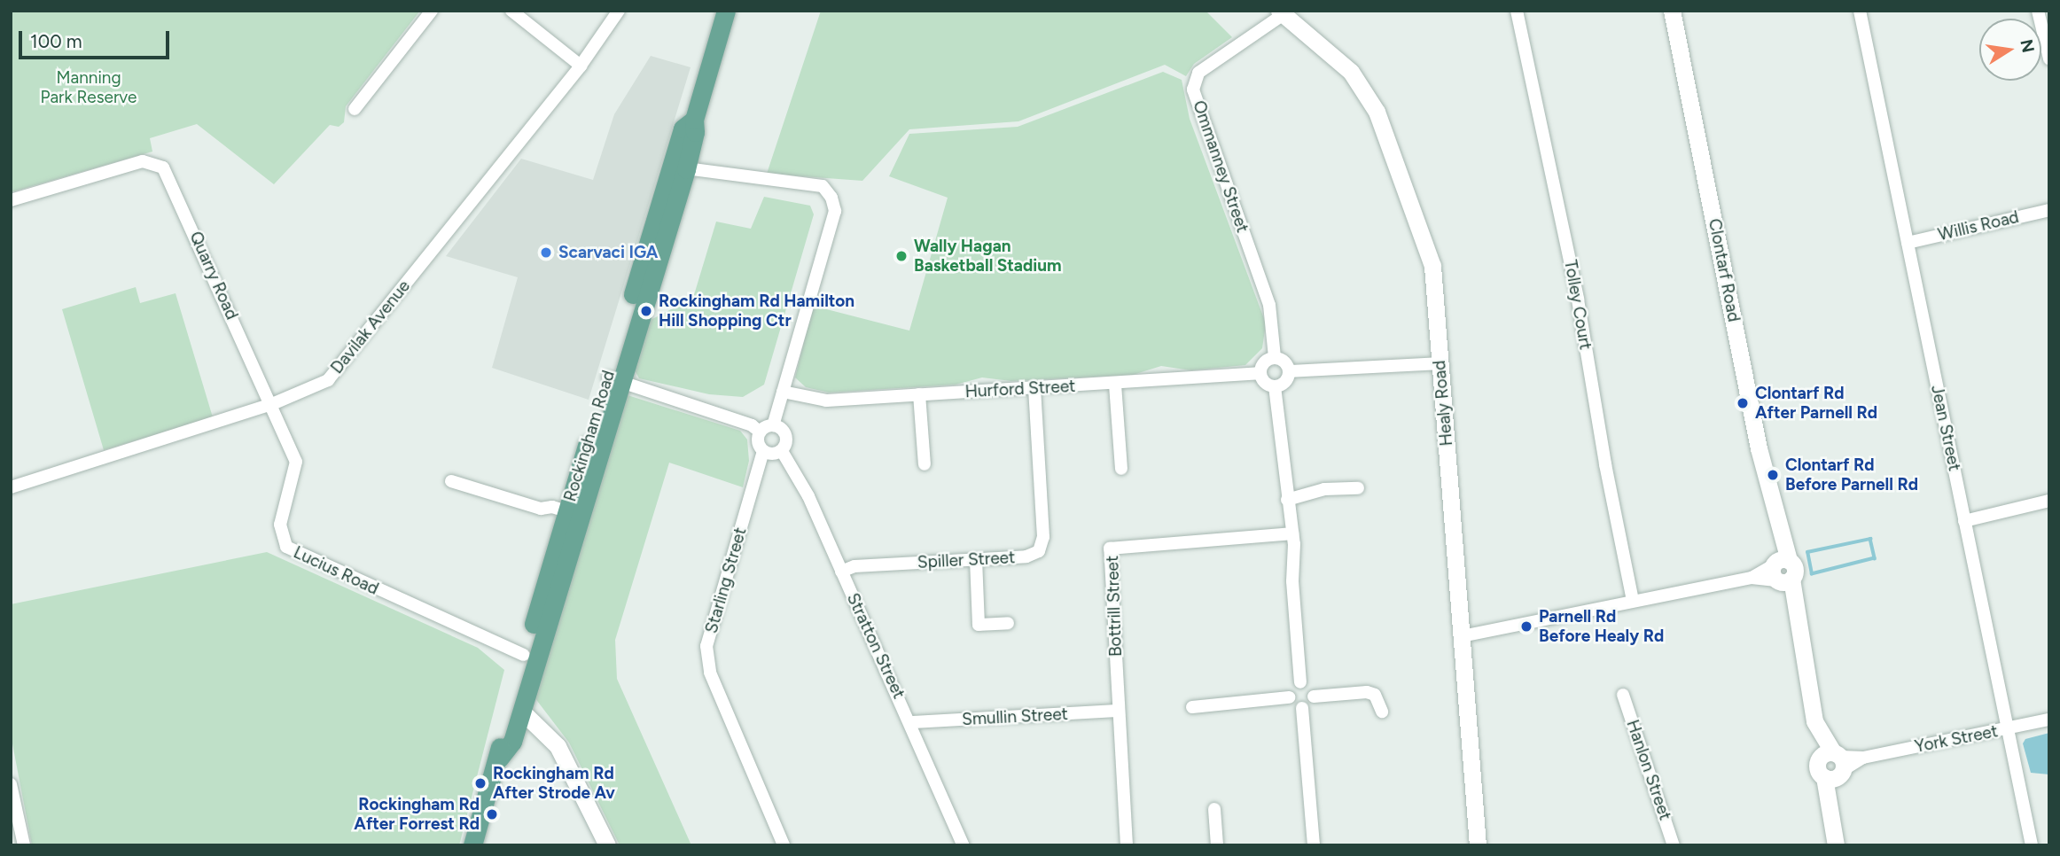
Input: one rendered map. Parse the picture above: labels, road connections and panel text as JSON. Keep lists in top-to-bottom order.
{
  "streets": {
    "main road": ["Rockingham Road"],
    "street": [
      "Ommanney Street",
      "Willis Road",
      "Clontarf Road",
      "Quarry Road",
      "Tolley Court",
      "Davilak Avenue",
      "Hurford Street",
      "Healy Road",
      "Jean Street",
      "Spiller Street",
      "Lucius Road",
      "Starling Street",
      "Bottrill Street",
      "Stratton Street",
      "Smullin Street",
      "York Street",
      "Hanlon Street"
    ]
  },
  "crossings": [
    ["Ommanney Street", "Hurford Street"],
    ["Ommanney Street", "Healy Road"],
    ["Willis Road", "Jean Street"],
    ["Clontarf Road", "York Street"],
    ["Quarry Road", "Davilak Avenue"],
    ["Quarry Road", "Lucius Road"],
    ["Davilak Avenue", "Lucius Road"],
    ["Hurford Street", "Spiller Street"],
    ["Jean Street", "York Street"],
    ["Rockingham Road", "Lucius Road"],
    ["Spiller Street", "Stratton Street"],
    ["Starling Street", "Stratton Street"],
    ["Bottrill Street", "Smullin Street"],
    ["Stratton Street", "Smullin Street"]
  ],
  "parks": ["Manning Park Reserve"],
  "places": [
    "Scarvaci IGA",
    "Wally Hagan Basketball Stadium",
    "Rockingham Rd Hamilton Hill Shopping Ctr",
    "Clontarf Rd After Parnell Rd",
    "Clontarf Rd Before Parnell Rd",
    "Parnell Rd Before Healy Rd",
    "Rockingham Rd After Strode Av",
    "Rockingham Rd After Forrest Rd"
  ],
  "scale_bar": "100 m",
  "north": "right"
}
